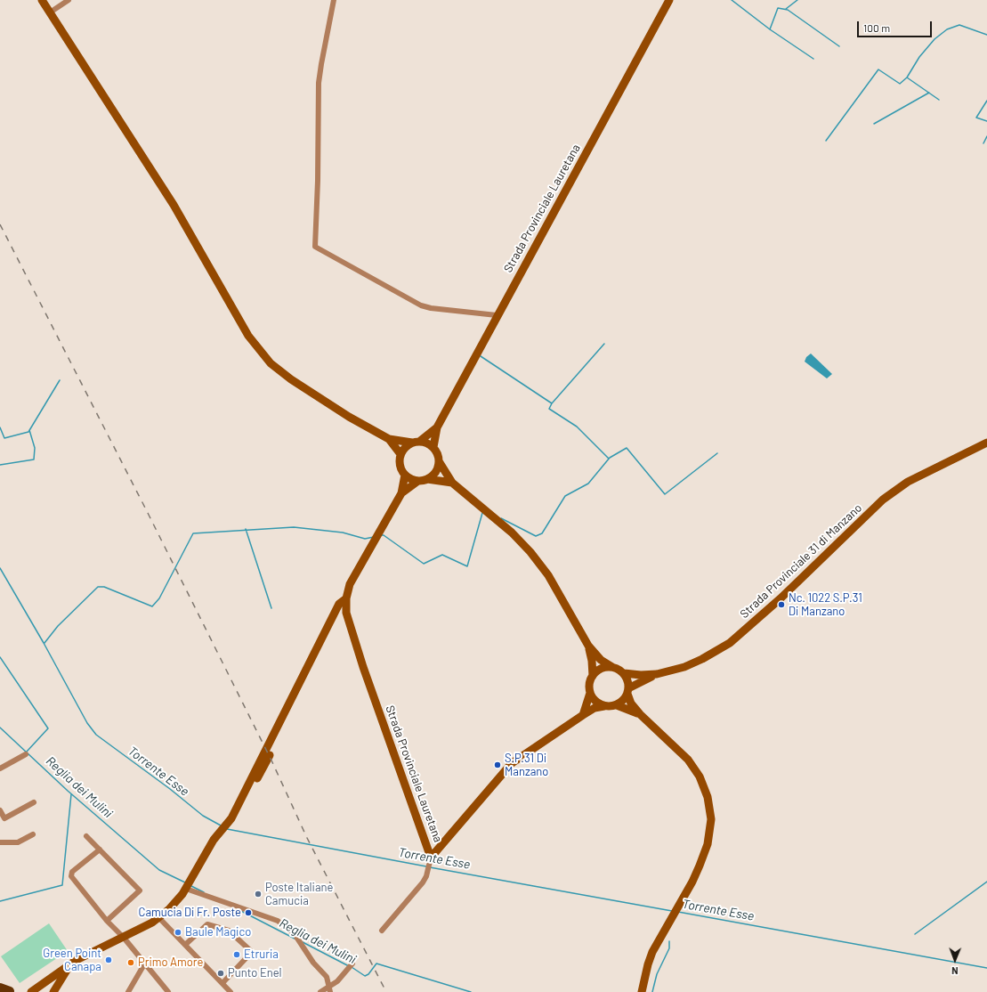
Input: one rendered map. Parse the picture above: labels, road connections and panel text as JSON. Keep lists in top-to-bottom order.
{
  "streets": {
    "main road": ["Strada Provinciale Lauretana", "Strada Provinciale 31 di Manzano"]
  },
  "water": ["Torrente Esse", "Reglia dei Mulini"],
  "places": [
    "Nc. 1022 S.P.31 Di Manzano",
    "S.P.31 Di Manzano",
    "Poste Italiane Camucia",
    "Camucia Di Fr. Poste",
    "Baule Magico",
    "Etruria",
    "Green Point Canapa",
    "Primo Amore",
    "Punto Enel"
  ],
  "scale_bar": "100 m",
  "north": "bottom"
}
